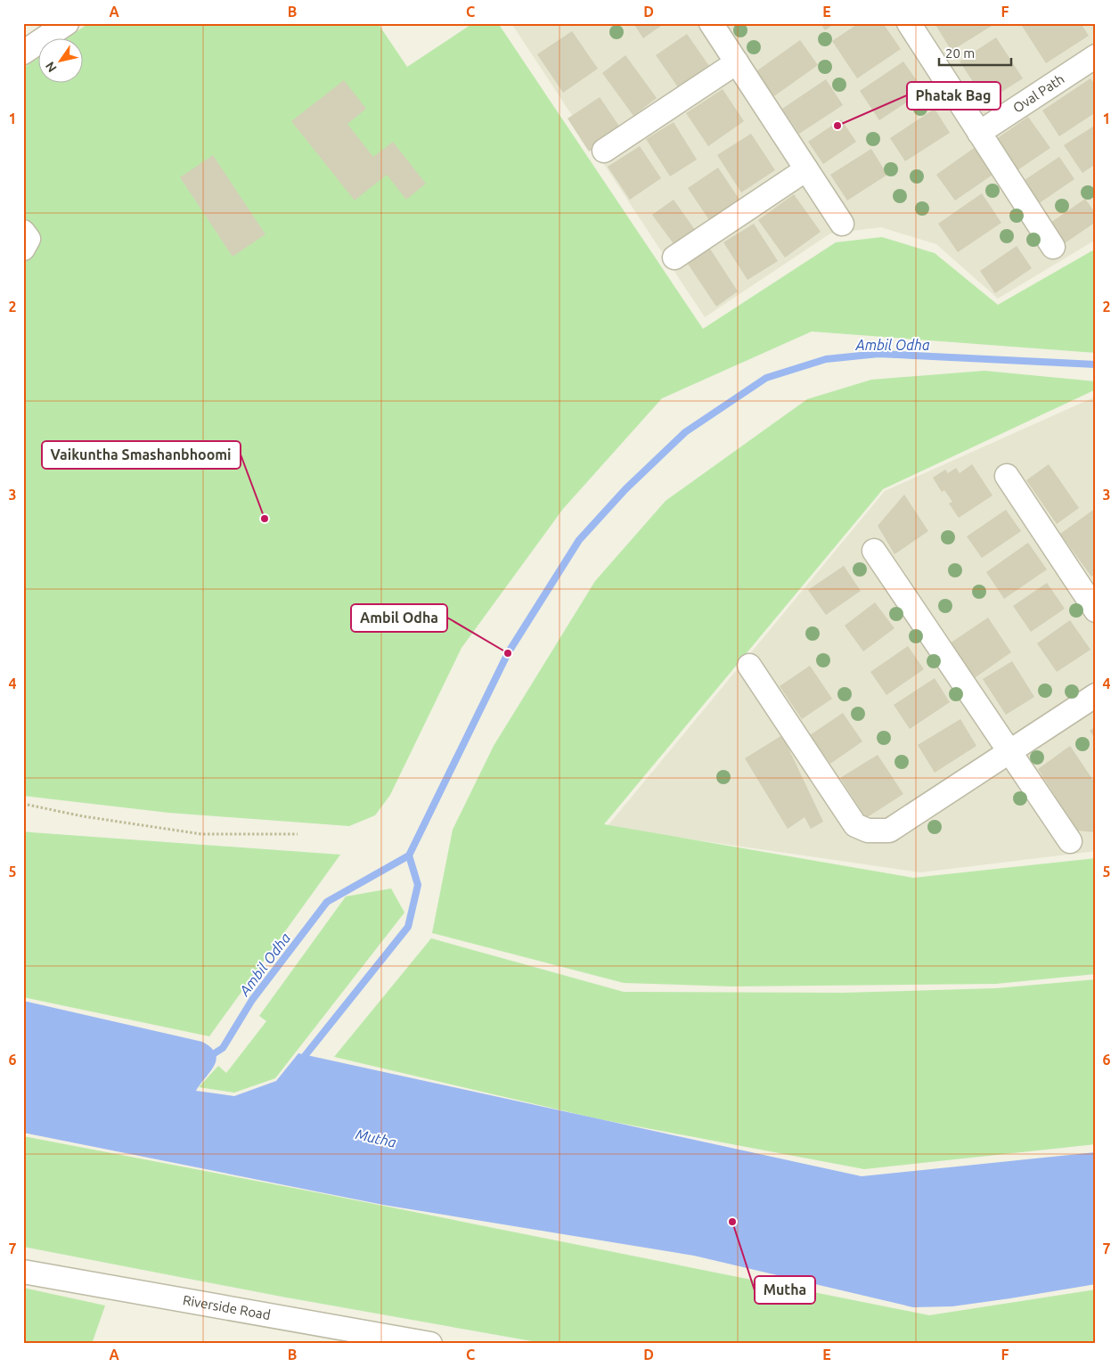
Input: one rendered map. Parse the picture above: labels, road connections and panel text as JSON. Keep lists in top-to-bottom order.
{
  "streets": {
    "street": ["Oval Path", "Riverside Road"]
  },
  "water": ["Ambil Odha", "Mutha"],
  "places": [
    "Phatak Bag",
    "Vaikuntha Smashanbhoomi",
    "Ambil Odha",
    "Mutha"
  ],
  "scale_bar": "20 m",
  "north": "bottom left",
  "grid": {
    "columns": [
      "A",
      "B",
      "C",
      "D",
      "E",
      "F"
    ],
    "rows": [
      "1",
      "2",
      "3",
      "4",
      "5",
      "6",
      "7"
    ]
  }
}
